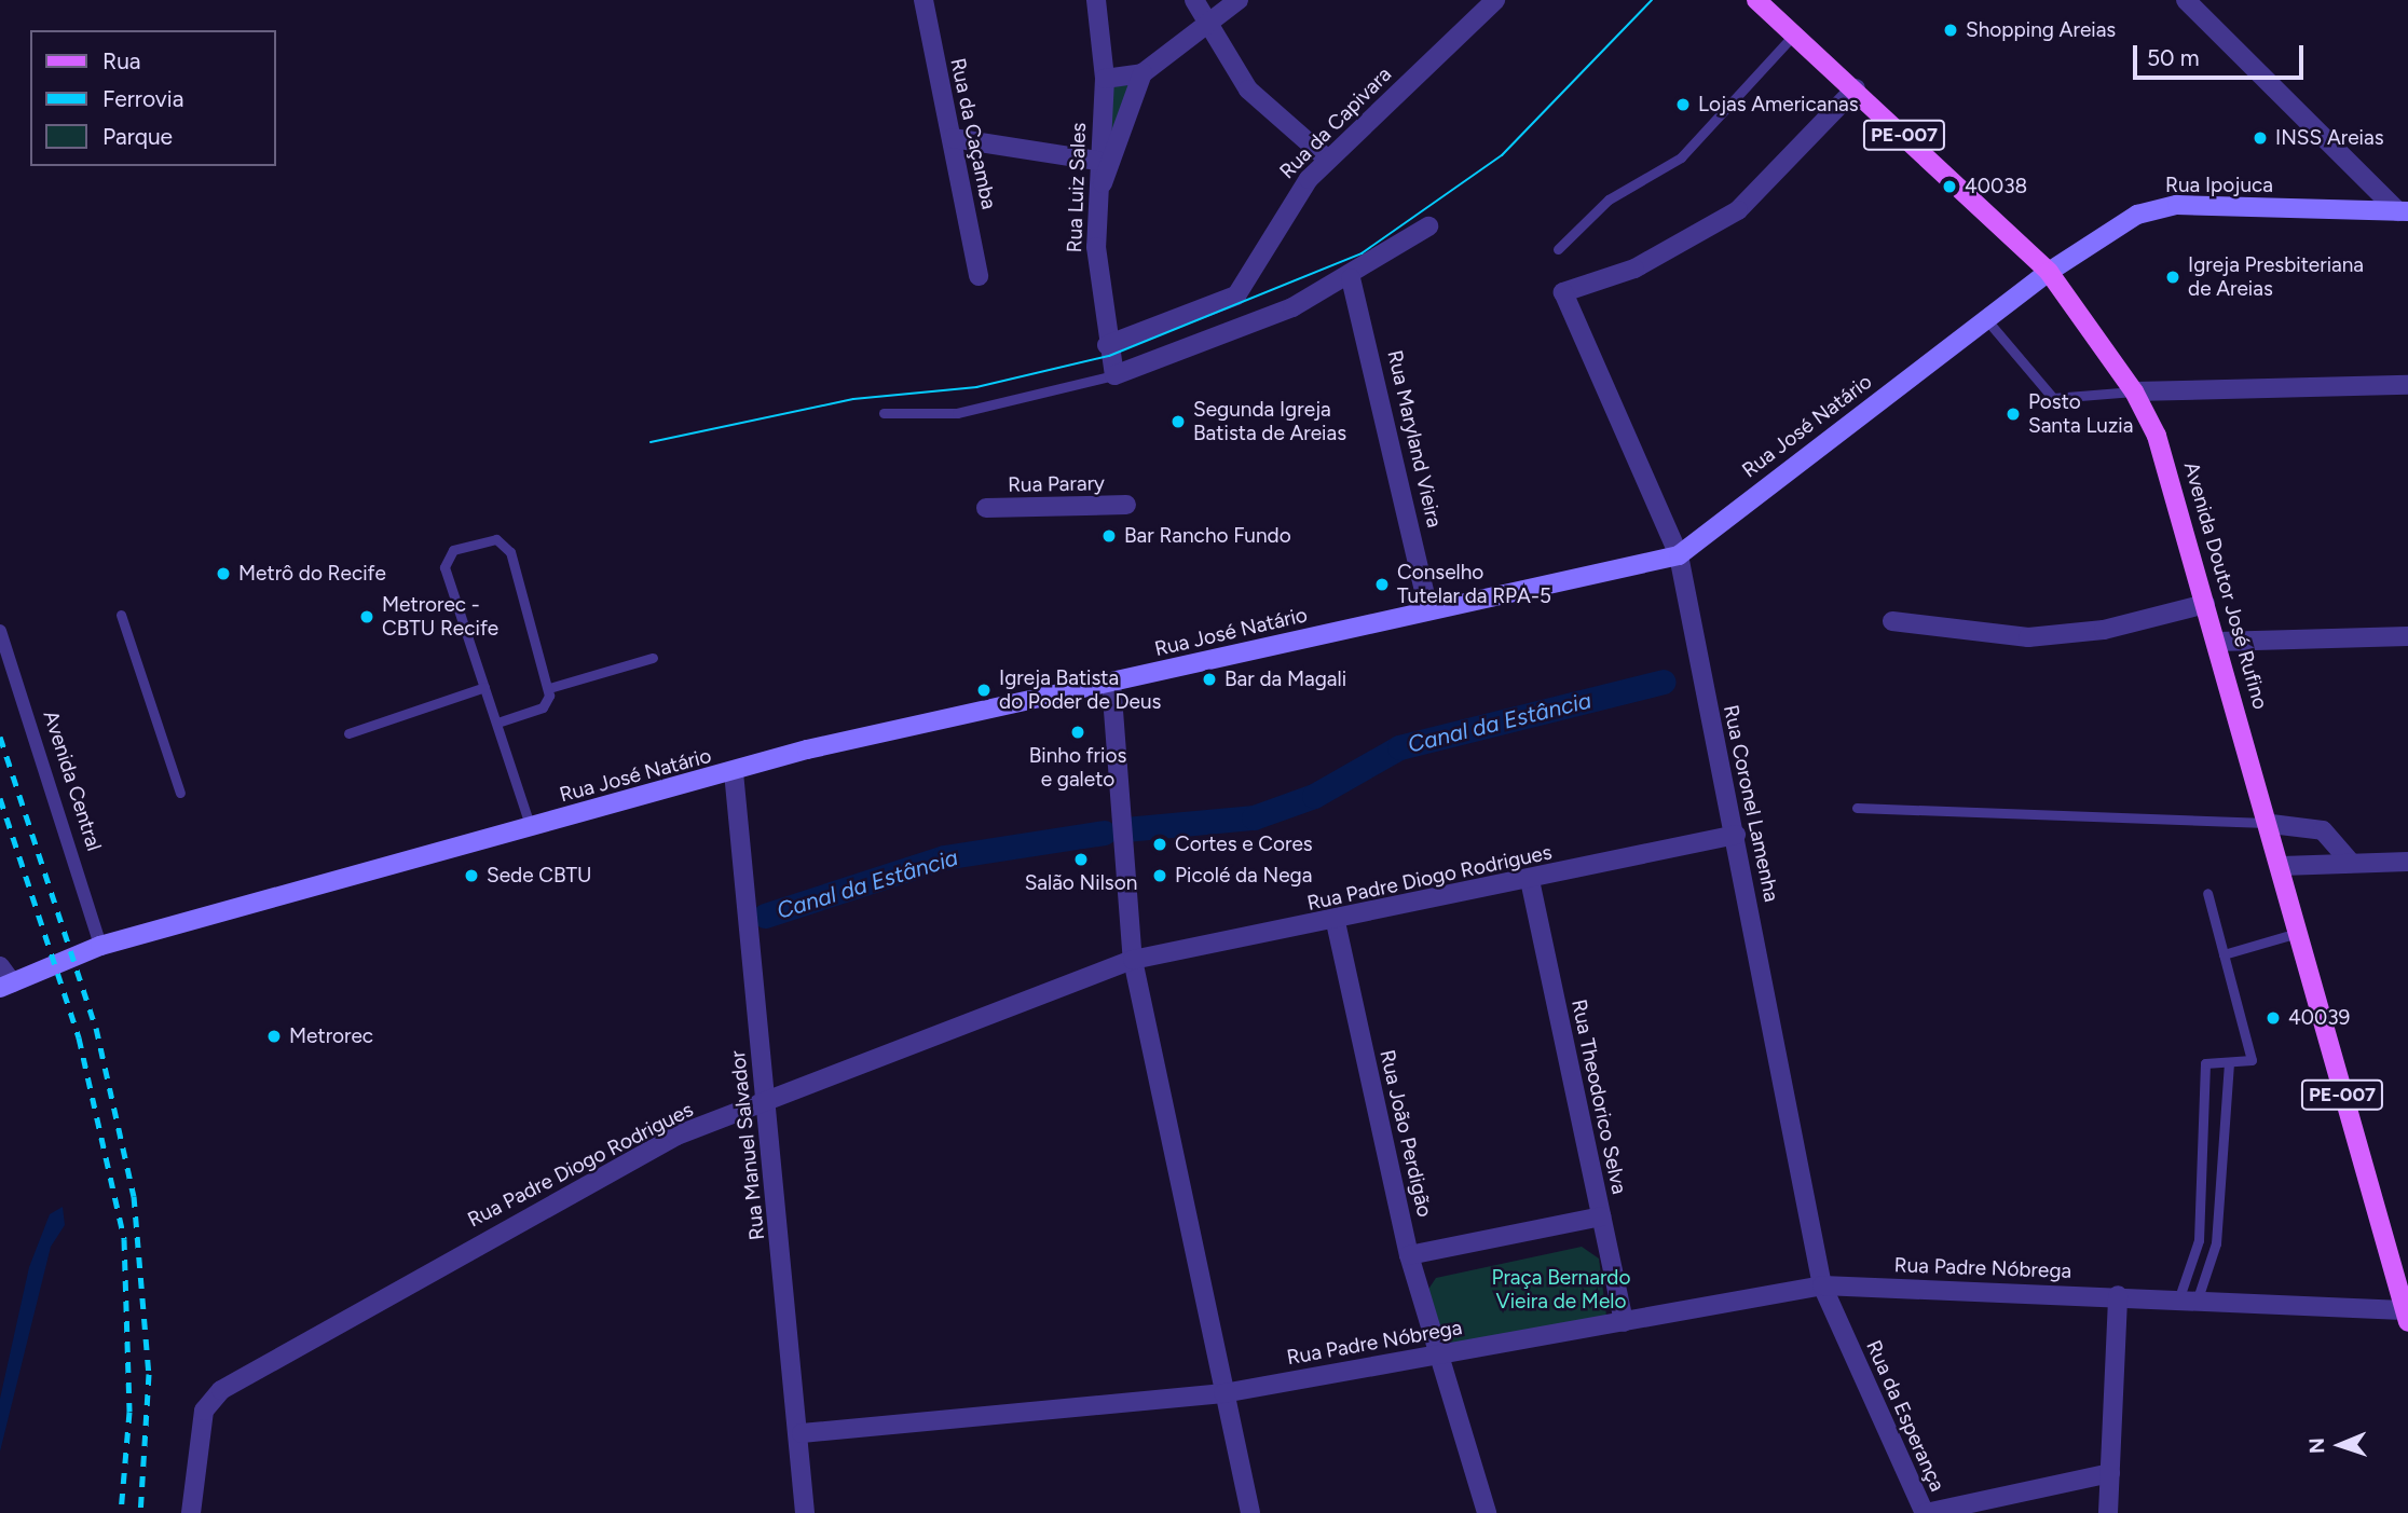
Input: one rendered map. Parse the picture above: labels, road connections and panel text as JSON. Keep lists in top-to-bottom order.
{
  "streets": {
    "main road": [
      "PE-007",
      "Rua Ipojuca",
      "Rua José Natário",
      "Avenida Doutor José Rufino"
    ],
    "street": [
      "Rua da Capivara",
      "Rua da Caçamba",
      "Rua Luiz Sales",
      "Rua Maryland Vieira",
      "Rua Parary",
      "Avenida Central",
      "Rua Coronel Lamenha",
      "Rua Padre Diogo Rodrigues",
      "Rua Theodorico Selva",
      "Rua João Perdigão",
      "Rua Manuel Salvador",
      "Rua Padre Nóbrega",
      "Rua da Esperança"
    ]
  },
  "crossings": [
    ["Rua da Capivara", "Rua Luiz Sales"],
    ["Rua Ipojuca", "Rua José Natário"],
    ["Rua Ipojuca", "Avenida Doutor José Rufino"],
    ["Rua José Natário", "Rua Maryland Vieira"],
    ["Rua José Natário", "Avenida Doutor José Rufino"],
    ["Rua José Natário", "Avenida Central"],
    ["Rua José Natário", "Rua Coronel Lamenha"],
    ["Rua José Natário", "Rua Manuel Salvador"],
    ["Avenida Doutor José Rufino", "Rua Coronel Lamenha"],
    ["Avenida Doutor José Rufino", "Rua Padre Nóbrega"],
    ["Rua Coronel Lamenha", "Rua Padre Diogo Rodrigues"],
    ["Rua Coronel Lamenha", "Rua Padre Nóbrega"],
    ["Rua Coronel Lamenha", "Rua da Esperança"],
    ["Rua Padre Diogo Rodrigues", "Rua Theodorico Selva"],
    ["Rua Padre Diogo Rodrigues", "Rua João Perdigão"],
    ["Rua Padre Diogo Rodrigues", "Rua Manuel Salvador"],
    ["Rua Theodorico Selva", "Rua Padre Nóbrega"],
    ["Rua João Perdigão", "Rua Padre Nóbrega"],
    ["Rua Manuel Salvador", "Rua Padre Nóbrega"]
  ],
  "water": ["Canal da Estância"],
  "parks": ["Praça Bernardo Vieira de Melo"],
  "places": [
    "Shopping Areias",
    "Lojas Americanas",
    "INSS Areias",
    "40038",
    "Igreja Presbiteriana de Areias",
    "Posto Santa Luzia",
    "Segunda Igreja Batista de Areias",
    "Bar Rancho Fundo",
    "Metrô do Recife",
    "Conselho Tutelar da RPA-5",
    "Metrorec - CBTU Recife",
    "Bar da Magali",
    "Igreja Batista do Poder de Deus",
    "Binho frios e galeto",
    "Cortes e Cores",
    "Salão Nilson",
    "Sede CBTU",
    "Picolé da Nega",
    "40039",
    "Metrorec"
  ],
  "legend": ["Rua", "Ferrovia", "Parque"],
  "scale_bar": "50 m",
  "north": "left"
}
